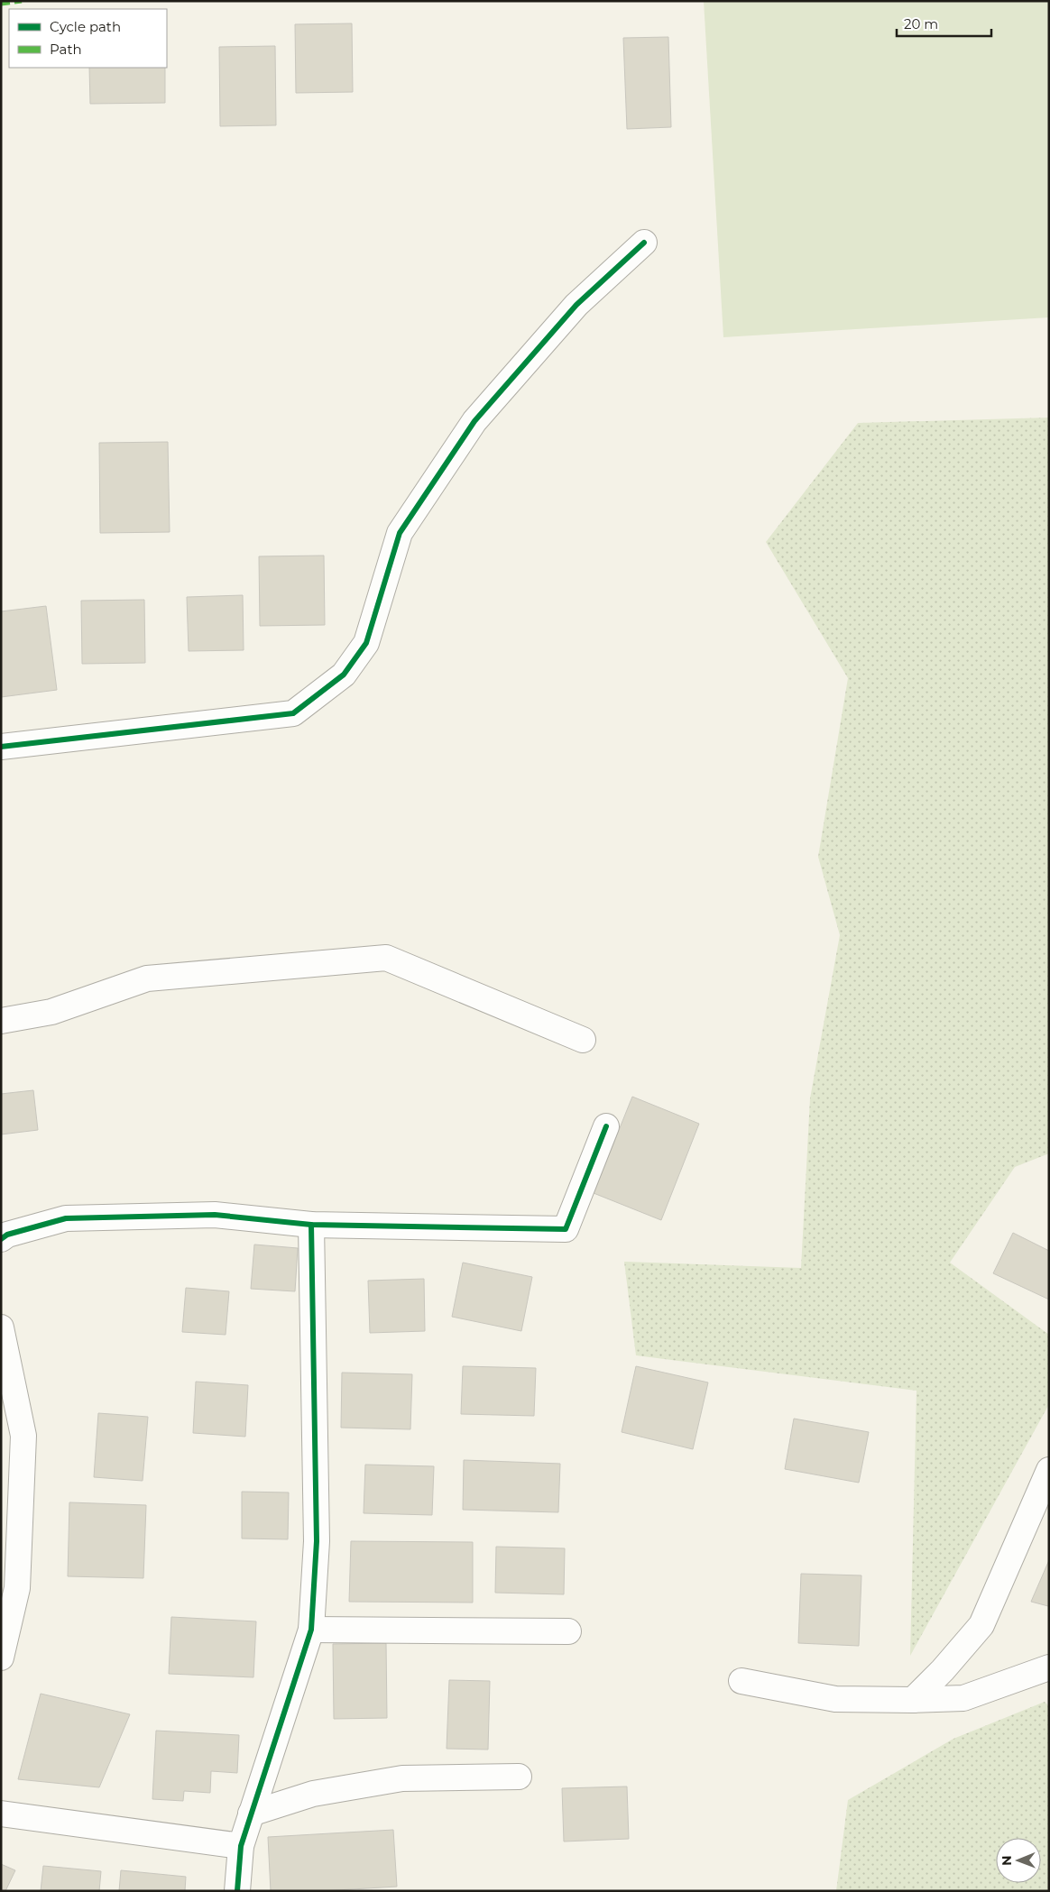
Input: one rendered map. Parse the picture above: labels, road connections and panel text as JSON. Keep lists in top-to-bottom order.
{
  "legend": ["Cycle path", "Path"],
  "scale_bar": "20 m",
  "north": "left"
}
